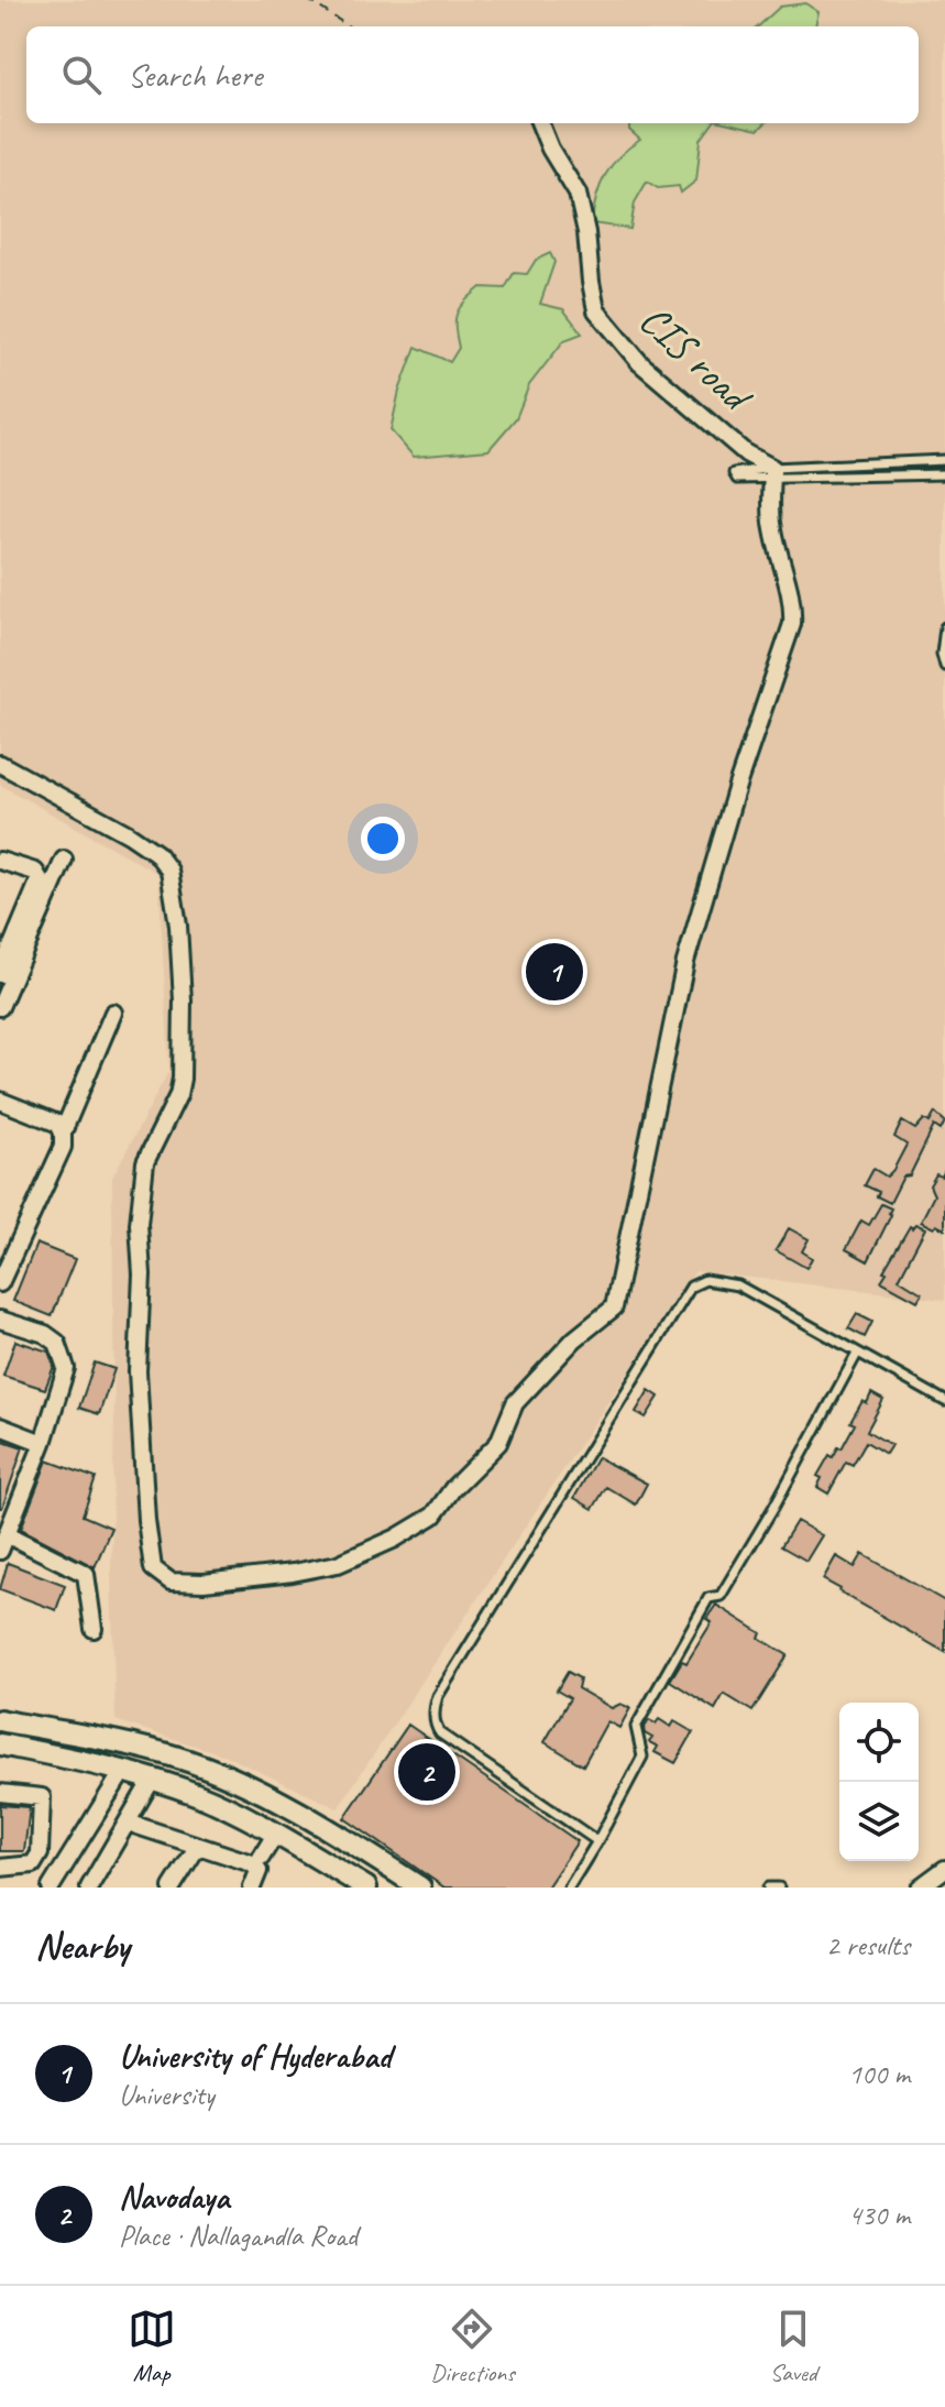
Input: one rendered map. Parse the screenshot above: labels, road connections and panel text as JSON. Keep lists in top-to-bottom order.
{
  "streets": {
    "street": ["CIS road"]
  },
  "page": {
    "search": "Search here",
    "pins": ["1", "2"],
    "heading": ["Nearby", "2 results"],
    "list": [
      {
        "mark": "1",
        "name": "University of Hyderabad",
        "note": "University",
        "value": "100 m"
      },
      {
        "mark": "2",
        "name": "Navodaya",
        "note": "Place · Nallagandla Road",
        "value": "430 m"
      }
    ],
    "nav": ["Map", "Directions", "Saved"]
  }
}
